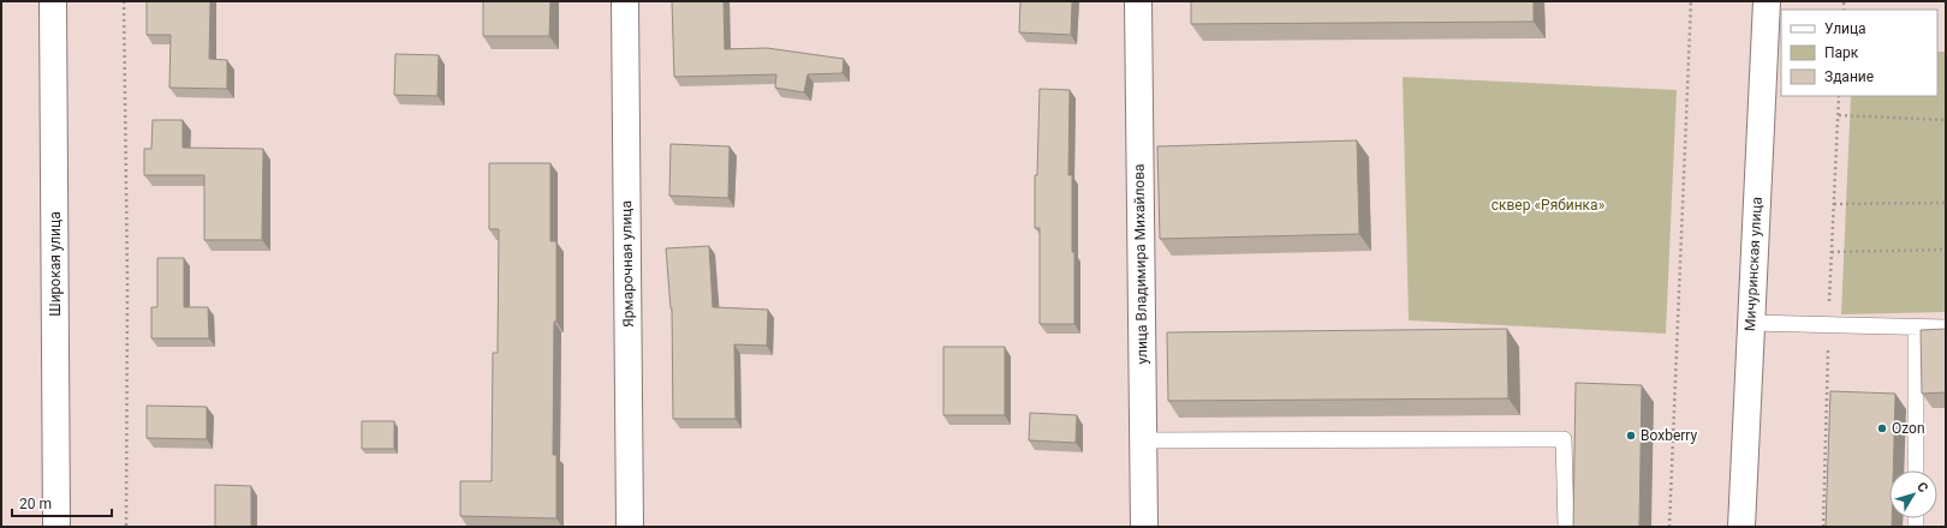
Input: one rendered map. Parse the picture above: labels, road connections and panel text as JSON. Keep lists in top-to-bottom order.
{
  "streets": {
    "street": [
      "Широкая улица",
      "Ярмарочная улица",
      "улица Владимира Михайлова",
      "Мичуринская улица"
    ]
  },
  "parks": ["сквер «Рябинка»"],
  "places": ["Ozon", "Boxberry"],
  "legend": ["Улица", "Парк", "Здание"],
  "scale_bar": "20 m",
  "north": "top right"
}
